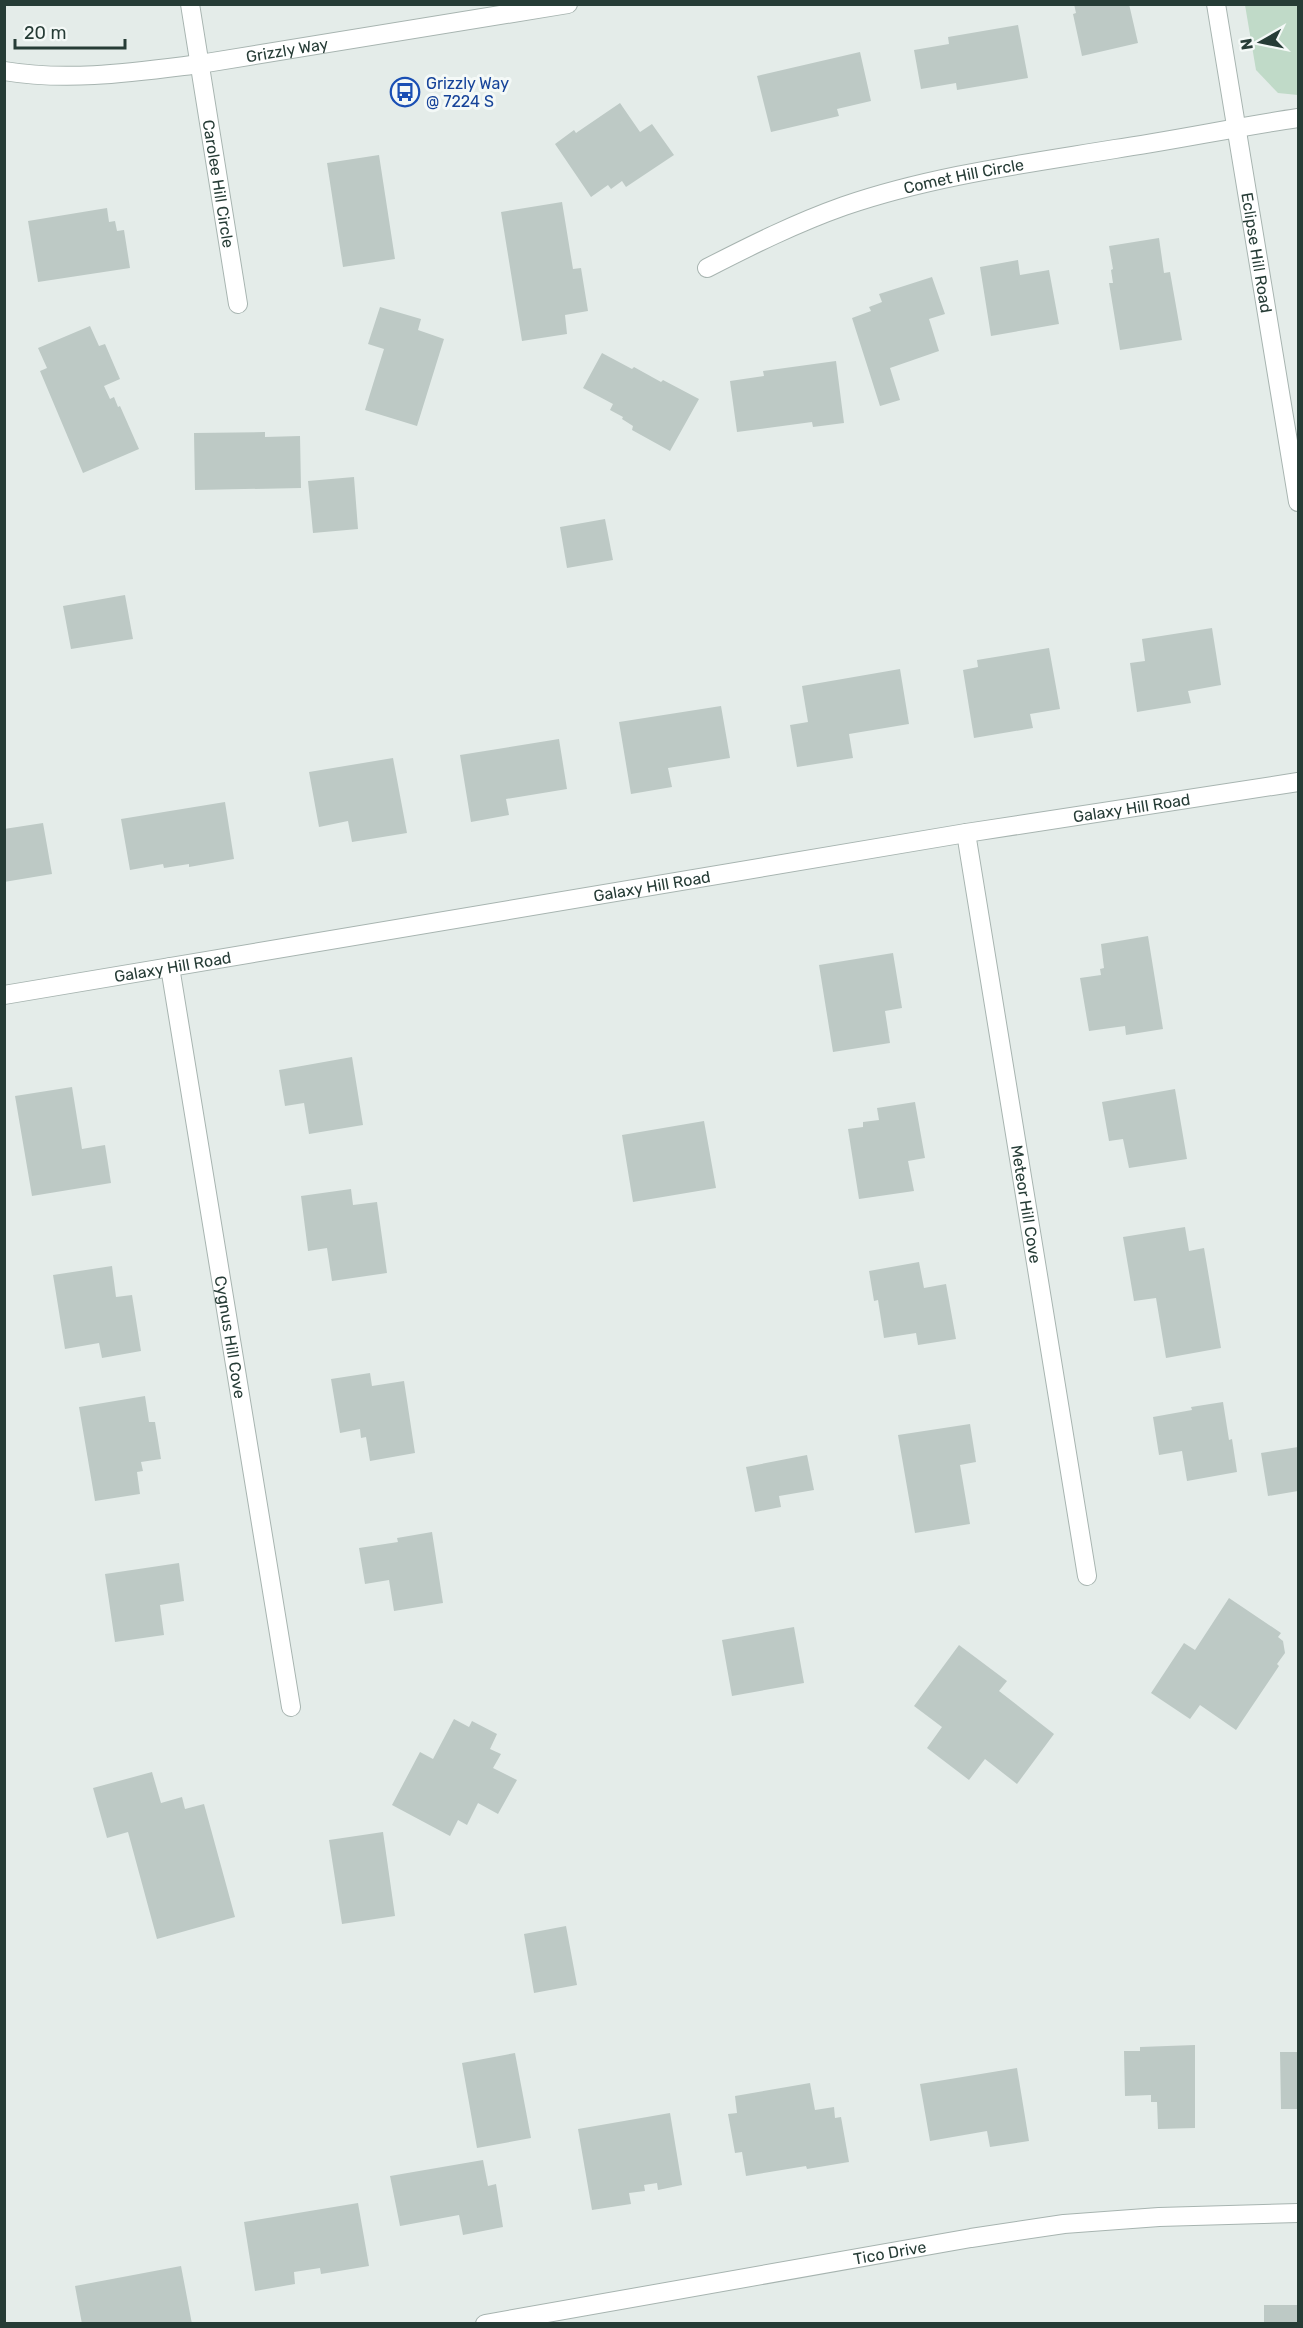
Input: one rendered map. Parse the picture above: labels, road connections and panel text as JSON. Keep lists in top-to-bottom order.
{
  "streets": {
    "street": [
      "Grizzly Way",
      "Comet Hill Circle",
      "Carolee Hill Circle",
      "Eclipse Hill Road",
      "Galaxy Hill Road",
      "Meteor Hill Cove",
      "Cygnus Hill Cove",
      "Tico Drive"
    ]
  },
  "crossings": [
    ["Grizzly Way", "Carolee Hill Circle"],
    ["Comet Hill Circle", "Eclipse Hill Road"],
    ["Galaxy Hill Road", "Meteor Hill Cove"],
    ["Galaxy Hill Road", "Cygnus Hill Cove"]
  ],
  "places": {
    "bus stop": ["Grizzly Way @ 7224 S"]
  },
  "scale_bar": "20 m",
  "north": "left"
}
